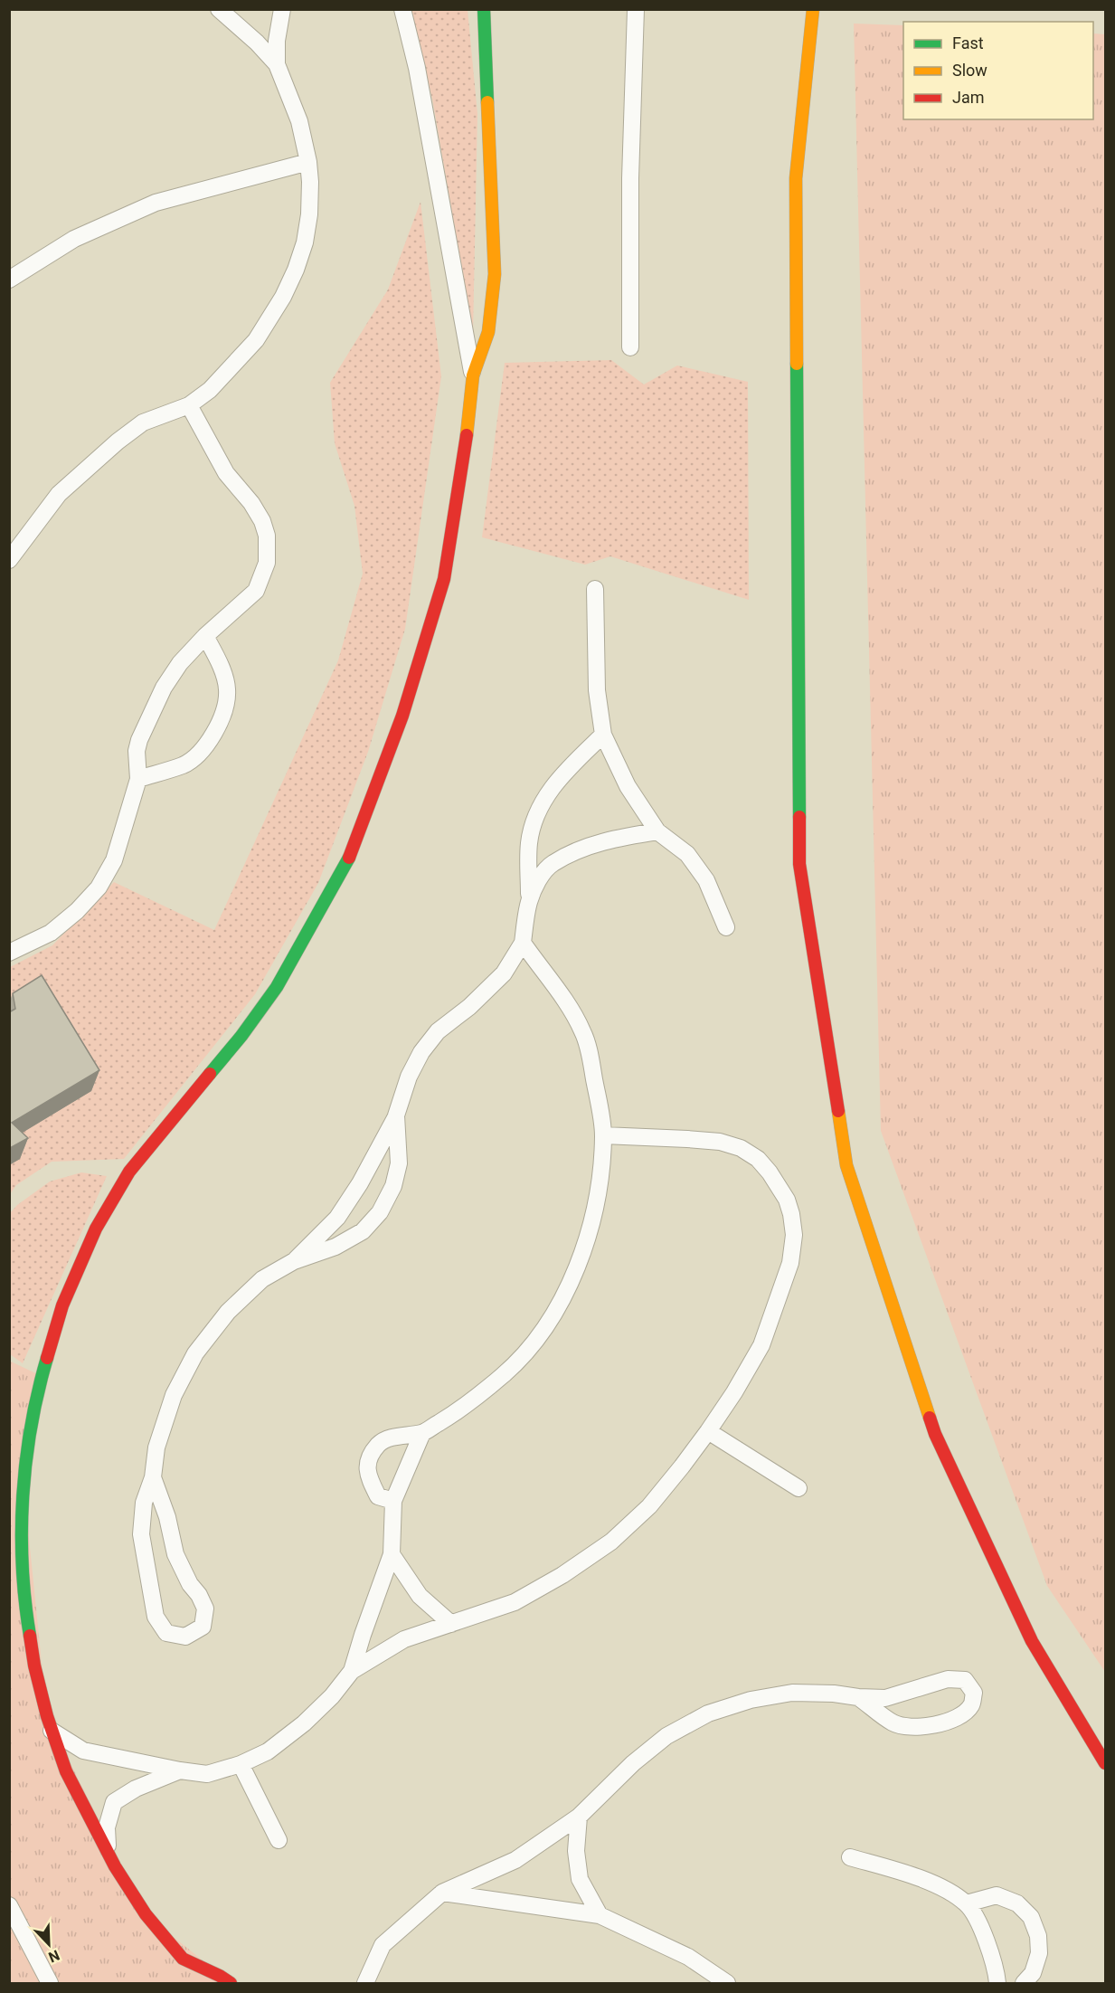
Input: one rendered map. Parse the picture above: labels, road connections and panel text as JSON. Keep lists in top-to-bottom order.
{
  "legend": ["Fast", "Slow", "Jam"],
  "north": "bottom right"
}
